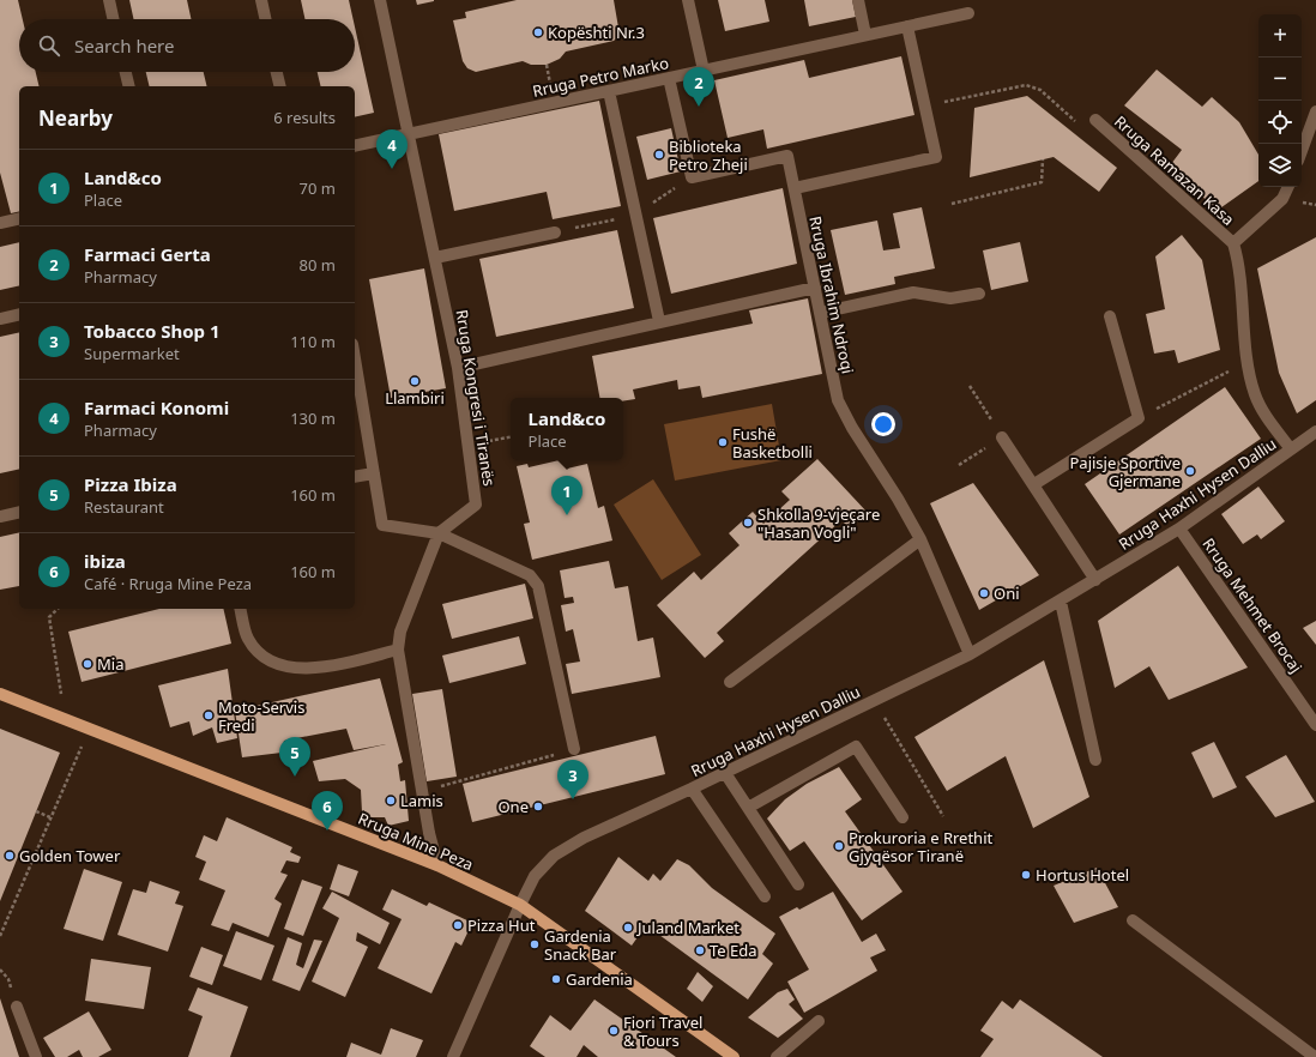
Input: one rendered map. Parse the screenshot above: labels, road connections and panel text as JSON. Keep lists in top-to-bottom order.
{
  "streets": {
    "main road": ["Rruga Mine Peza"],
    "street": [
      "Rruga Petro Marko",
      "Rruga Ramazan Kasa",
      "Rruga Ibrahim Ndroqi",
      "Rruga Kongresi i Tiranës",
      "Rruga Haxhi Hysen Dalliu",
      "Rruga Mehmet Brocaj"
    ]
  },
  "crossings": [
    ["Rruga Petro Marko", "Rruga Kongresi i Tiranës"],
    ["Rruga Ramazan Kasa", "Rruga Haxhi Hysen Dalliu"],
    ["Rruga Ibrahim Ndroqi", "Rruga Haxhi Hysen Dalliu"],
    ["Rruga Haxhi Hysen Dalliu", "Rruga Mehmet Brocaj"],
    ["Rruga Haxhi Hysen Dalliu", "Rruga Mine Peza"]
  ],
  "places": [
    "Kopështi Nr.3",
    "Biblioteka Petro Zheji",
    "Llambiri",
    "Fushë Basketbolli",
    "Pajisje Sportive Gjermane",
    "Shkolla 9-vjeçare \"Hasan Vogli\"",
    "Oni",
    "Mia",
    "Moto-Servis Fredi",
    "Lamis",
    "One",
    "Prokuroria e Rrethit Gjyqësor Tiranë",
    "Golden Tower",
    "Hortus Hotel",
    "Pizza Hut",
    "Juland Market",
    "Gardenia Snack Bar",
    "Te Eda",
    "Gardenia",
    "Fiori Travel & Tours"
  ],
  "page": {
    "map_buttons": ["+", "−"],
    "search": "Search here",
    "pins": [
      "2",
      "4",
      "1",
      "5",
      "3",
      "6"
    ],
    "heading": ["Nearby", "6 results"],
    "list": [
      {
        "mark": "1",
        "name": "Land&co",
        "note": "Place",
        "value": "70 m"
      },
      {
        "mark": "2",
        "name": "Farmaci Gerta",
        "note": "Pharmacy",
        "value": "80 m"
      },
      {
        "mark": "3",
        "name": "Tobacco Shop 1",
        "note": "Supermarket",
        "value": "110 m"
      },
      {
        "mark": "4",
        "name": "Farmaci Konomi",
        "note": "Pharmacy",
        "value": "130 m"
      },
      {
        "mark": "5",
        "name": "Pizza Ibiza",
        "note": "Restaurant",
        "value": "160 m"
      },
      {
        "mark": "6",
        "name": "ibiza",
        "note": "Café · Rruga Mine Peza",
        "value": "160 m"
      }
    ],
    "popup": ["Land&co", "Place"]
  }
}
